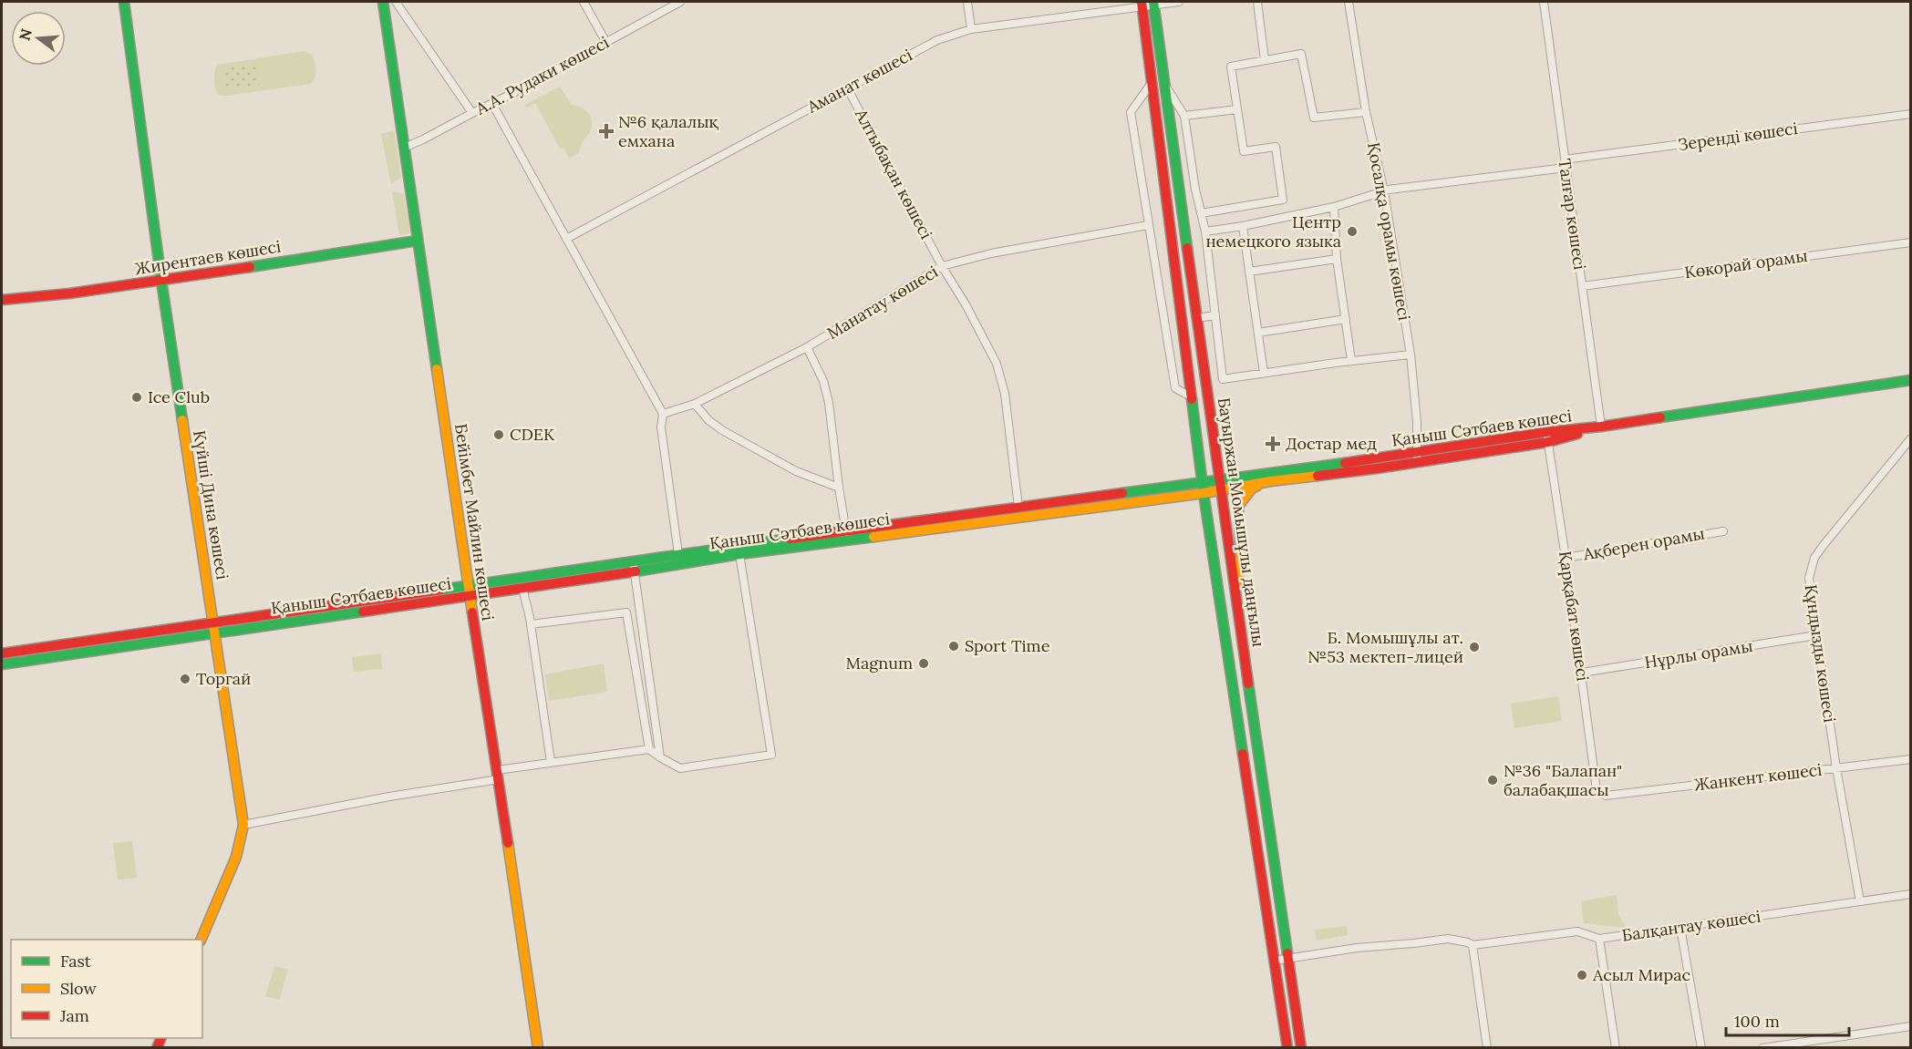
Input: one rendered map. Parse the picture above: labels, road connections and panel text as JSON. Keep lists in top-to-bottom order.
{
  "streets": {
    "main road": [
      "Жирентаев көшесі",
      "Қаныш Сәтбаев көшесі",
      "Күйші Дина көшесі",
      "Бейімбет Майлин көшесі",
      "Бауыржан Момышұлы даңғылы"
    ],
    "street": [
      "А.А. Рудаки көшесі",
      "Аманат көшесі",
      "Зеренді көшесі",
      "Алтыбақан көшесі",
      "Талғар көшесі",
      "Қосалқа орамы көшесі",
      "Көкорай орамы",
      "Манатау көшесі",
      "Ақберен орамы",
      "Қарқабат көшесі",
      "Құндызды көшесі",
      "Нұрлы орамы",
      "Жанкент көшесі",
      "Балқантау көшесі"
    ]
  },
  "crossings": [
    ["А.А. Рудаки көшесі", "Бейімбет Майлин көшесі"],
    ["Аманат көшесі", "Алтыбақан көшесі"],
    ["Аманат көшесі", "Бауыржан Момышұлы даңғылы"],
    ["Зеренді көшесі", "Талғар көшесі"],
    ["Зеренді көшесі", "Қосалқа орамы көшесі"],
    ["Алтыбақан көшесі", "Манатау көшесі"],
    ["Алтыбақан көшесі", "Қаныш Сәтбаев көшесі"],
    ["Талғар көшесі", "Көкорай орамы"],
    ["Талғар көшесі", "Қаныш Сәтбаев көшесі"],
    ["Қосалқа орамы көшесі", "Қаныш Сәтбаев көшесі"],
    ["Жирентаев көшесі", "Күйші Дина көшесі"],
    ["Жирентаев көшесі", "Бейімбет Майлин көшесі"],
    ["Қаныш Сәтбаев көшесі", "Күйші Дина көшесі"],
    ["Қаныш Сәтбаев көшесі", "Бейімбет Майлин көшесі"],
    ["Қаныш Сәтбаев көшесі", "Бауыржан Момышұлы даңғылы"],
    ["Қаныш Сәтбаев көшесі", "Қарқабат көшесі"],
    ["Ақберен орамы", "Қарқабат көшесі"],
    ["Қарқабат көшесі", "Нұрлы орамы"],
    ["Қарқабат көшесі", "Жанкент көшесі"],
    ["Құндызды көшесі", "Нұрлы орамы"],
    ["Құндызды көшесі", "Жанкент көшесі"],
    ["Құндызды көшесі", "Балқантау көшесі"]
  ],
  "places": {
    "health": ["№6 қалалық емхана", "Достар мед"],
    "other": [
      "Центр немецкого языка",
      "Ice Club",
      "CDEK",
      "Sport Time",
      "Б. Момышұлы ат. №53 мектеп-лицей",
      "Magnum",
      "Торгай",
      "№36 \"Балапан\" балабақшасы",
      "Асыл Мирас"
    ]
  },
  "legend": ["Fast", "Slow", "Jam"],
  "scale_bar": "100 m",
  "north": "left"
}
